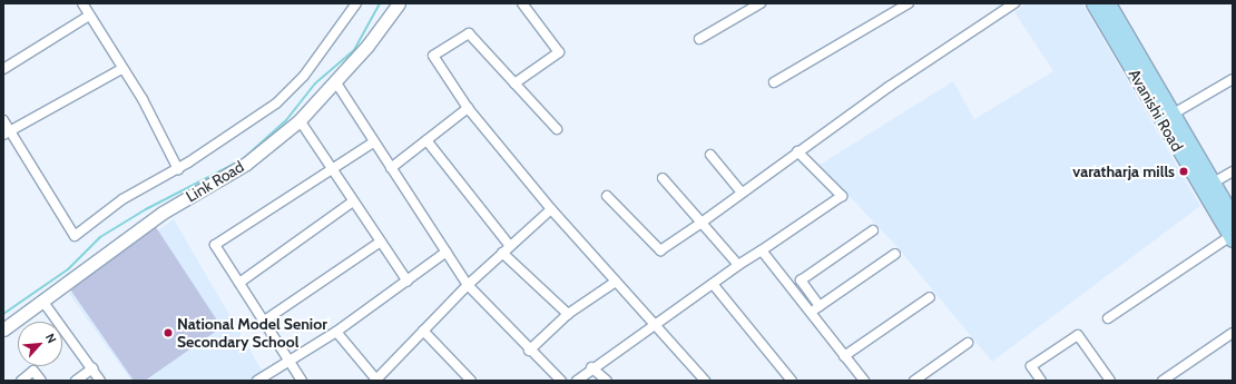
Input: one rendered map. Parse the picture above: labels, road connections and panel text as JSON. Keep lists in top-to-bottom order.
{
  "streets": {
    "main road": ["Avanishi Road"],
    "street": ["Link Road"]
  },
  "places": ["varatharja mills", "National Model Senior Secondary School"],
  "north": "top right"
}
